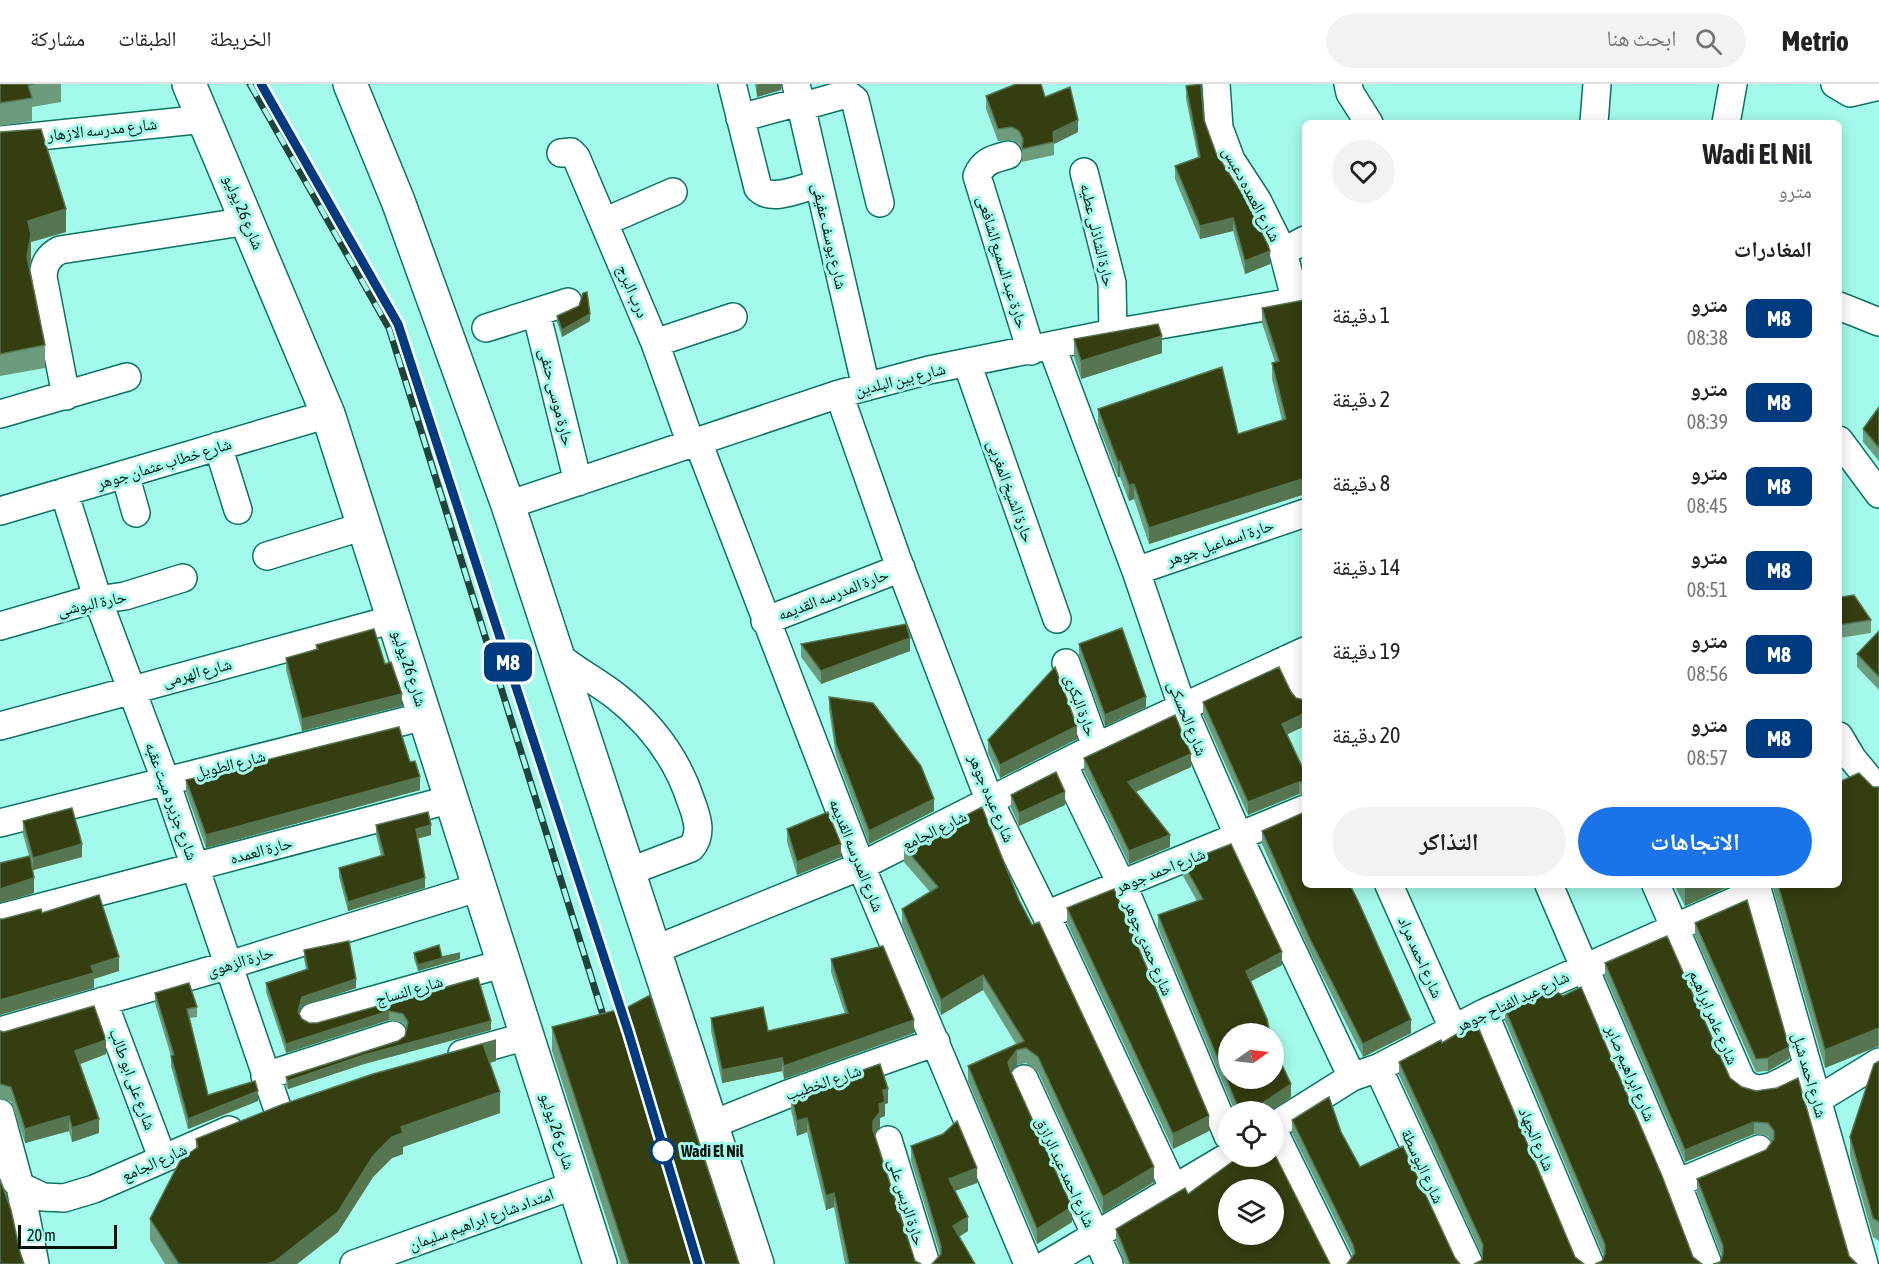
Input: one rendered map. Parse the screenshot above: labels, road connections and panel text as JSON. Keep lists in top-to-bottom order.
{
  "streets": {
    "main road": ["شارع 26 يوليو"],
    "street": [
      "شارع مدرسه الازهار",
      "شارع العمده دعبس",
      "حارة الشاذلى عطيه",
      "شارع يوسف عفيفى",
      "حارة عبد السميع الشافعى",
      "درب البرج",
      "شارع بين البلدين",
      "حارة موسى حنفى",
      "شارع خطاب عثمان جوهر",
      "حارة الشيخ المغربى",
      "حارة اسماعيل جوهر",
      "حارة المدرسه القديمه",
      "حارة البوشى",
      "شارع الهرمى",
      "حارة البكرى",
      "شارع الحسكى",
      "شارع الطويل",
      "شارع عبده جوهر",
      "شارع جزيره ميت عقبه",
      "شارع الجامع",
      "حارة العمده",
      "شارع المدرسه القديمه",
      "شارع احمد جوهر",
      "شارع حمدى جوهر",
      "شارع احمد مراد",
      "حارة الزهوى",
      "شارع النساج",
      "شارع عبد الفتاح جوهر",
      "شارع عامر ابراهيم",
      "شارع ابراهيم صابر",
      "شارع احمد شبل",
      "شارع على ابو طالب",
      "شارع الخطيب",
      "شارع الجهاد",
      "شارع البوسطة",
      "شارع احمد عبد الرازق",
      "حارة الريس على",
      "امتداد شارع ابراهيم سليمان"
    ]
  },
  "crossings": [
    ["شارع مدرسه الازهار", "شارع 26 يوليو"],
    ["شارع العمده دعبس", "شارع بين البلدين"],
    ["شارع 26 يوليو", "شارع خطاب عثمان جوهر"],
    ["شارع 26 يوليو", "شارع الهرمى"],
    ["شارع 26 يوليو", "شارع الطويل"],
    ["شارع 26 يوليو", "حارة العمده"],
    ["شارع 26 يوليو", "حارة الزهوى"],
    ["شارع 26 يوليو", "شارع النساج"],
    ["شارع 26 يوليو", "امتداد شارع ابراهيم سليمان"],
    ["حارة الشاذلى عطيه", "شارع بين البلدين"],
    ["شارع يوسف عفيفى", "شارع بين البلدين"],
    ["حارة عبد السميع الشافعى", "شارع بين البلدين"],
    ["حارة عبد السميع الشافعى", "شارع الحسكى"],
    ["درب البرج", "شارع بين البلدين"],
    ["درب البرج", "شارع المدرسه القديمه"],
    ["شارع بين البلدين", "حارة موسى حنفى"],
    ["شارع بين البلدين", "حارة الشيخ المغربى"],
    ["شارع بين البلدين", "شارع الحسكى"],
    ["شارع بين البلدين", "شارع عبده جوهر"],
    ["شارع بين البلدين", "شارع المدرسه القديمه"],
    ["شارع خطاب عثمان جوهر", "شارع جزيره ميت عقبه"],
    ["حارة اسماعيل جوهر", "شارع الحسكى"],
    ["حارة المدرسه القديمه", "شارع عبده جوهر"],
    ["حارة المدرسه القديمه", "شارع المدرسه القديمه"],
    ["حارة البوشى", "شارع جزيره ميت عقبه"],
    ["شارع الهرمى", "شارع جزيره ميت عقبه"],
    ["حارة البكرى", "شارع الجامع"],
    ["شارع الحسكى", "شارع الجامع"],
    ["شارع الحسكى", "شارع احمد جوهر"],
    ["شارع الحسكى", "شارع عبد الفتاح جوهر"],
    ["شارع الطويل", "شارع جزيره ميت عقبه"],
    ["شارع عبده جوهر", "شارع الجامع"],
    ["شارع عبده جوهر", "شارع احمد جوهر"],
    ["شارع جزيره ميت عقبه", "شارع الجامع"],
    ["شارع جزيره ميت عقبه", "حارة العمده"],
    ["شارع جزيره ميت عقبه", "حارة الزهوى"],
    ["شارع الجامع", "شارع المدرسه القديمه"],
    ["شارع الجامع", "شارع حمدى جوهر"],
    ["شارع الجامع", "شارع على ابو طالب"],
    ["شارع المدرسه القديمه", "شارع الخطيب"],
    ["شارع احمد جوهر", "شارع حمدى جوهر"],
    ["شارع احمد مراد", "شارع عبد الفتاح جوهر"],
    ["حارة الزهوى", "شارع على ابو طالب"],
    ["شارع عبد الفتاح جوهر", "شارع عامر ابراهيم"],
    ["شارع عبد الفتاح جوهر", "شارع ابراهيم صابر"],
    ["شارع عبد الفتاح جوهر", "شارع احمد شبل"],
    ["شارع عبد الفتاح جوهر", "شارع الجهاد"],
    ["شارع عبد الفتاح جوهر", "شارع البوسطة"],
    ["شارع عامر ابراهيم", "شارع احمد شبل"]
  ],
  "places": ["Wadi El Nil"],
  "lines": ["metro line M8"],
  "scale_bar": "20 m",
  "north": "right",
  "page": {
    "header": "Metrio",
    "search": "ابحث هنا",
    "nav": ["الخريطة", "الطبقات", "مشاركة"],
    "on_map": "M8",
    "heading": [
      ["Wadi El Nil", "مترو"],
      "المغادرات"
    ],
    "list": [
      {
        "mark": "M8",
        "name": "مترو",
        "note": "08:38",
        "value": "1 دقيقة"
      },
      {
        "mark": "M8",
        "name": "مترو",
        "note": "08:39",
        "value": "2 دقيقة"
      },
      {
        "mark": "M8",
        "name": "مترو",
        "note": "08:45",
        "value": "8 دقيقة"
      },
      {
        "mark": "M8",
        "name": "مترو",
        "note": "08:51",
        "value": "14 دقيقة"
      },
      {
        "mark": "M8",
        "name": "مترو",
        "note": "08:56",
        "value": "19 دقيقة"
      },
      {
        "mark": "M8",
        "name": "مترو",
        "note": "08:57",
        "value": "20 دقيقة"
      }
    ],
    "buttons": ["الاتجاهات", "التذاكر"],
    "scale": "20 m"
  }
}
